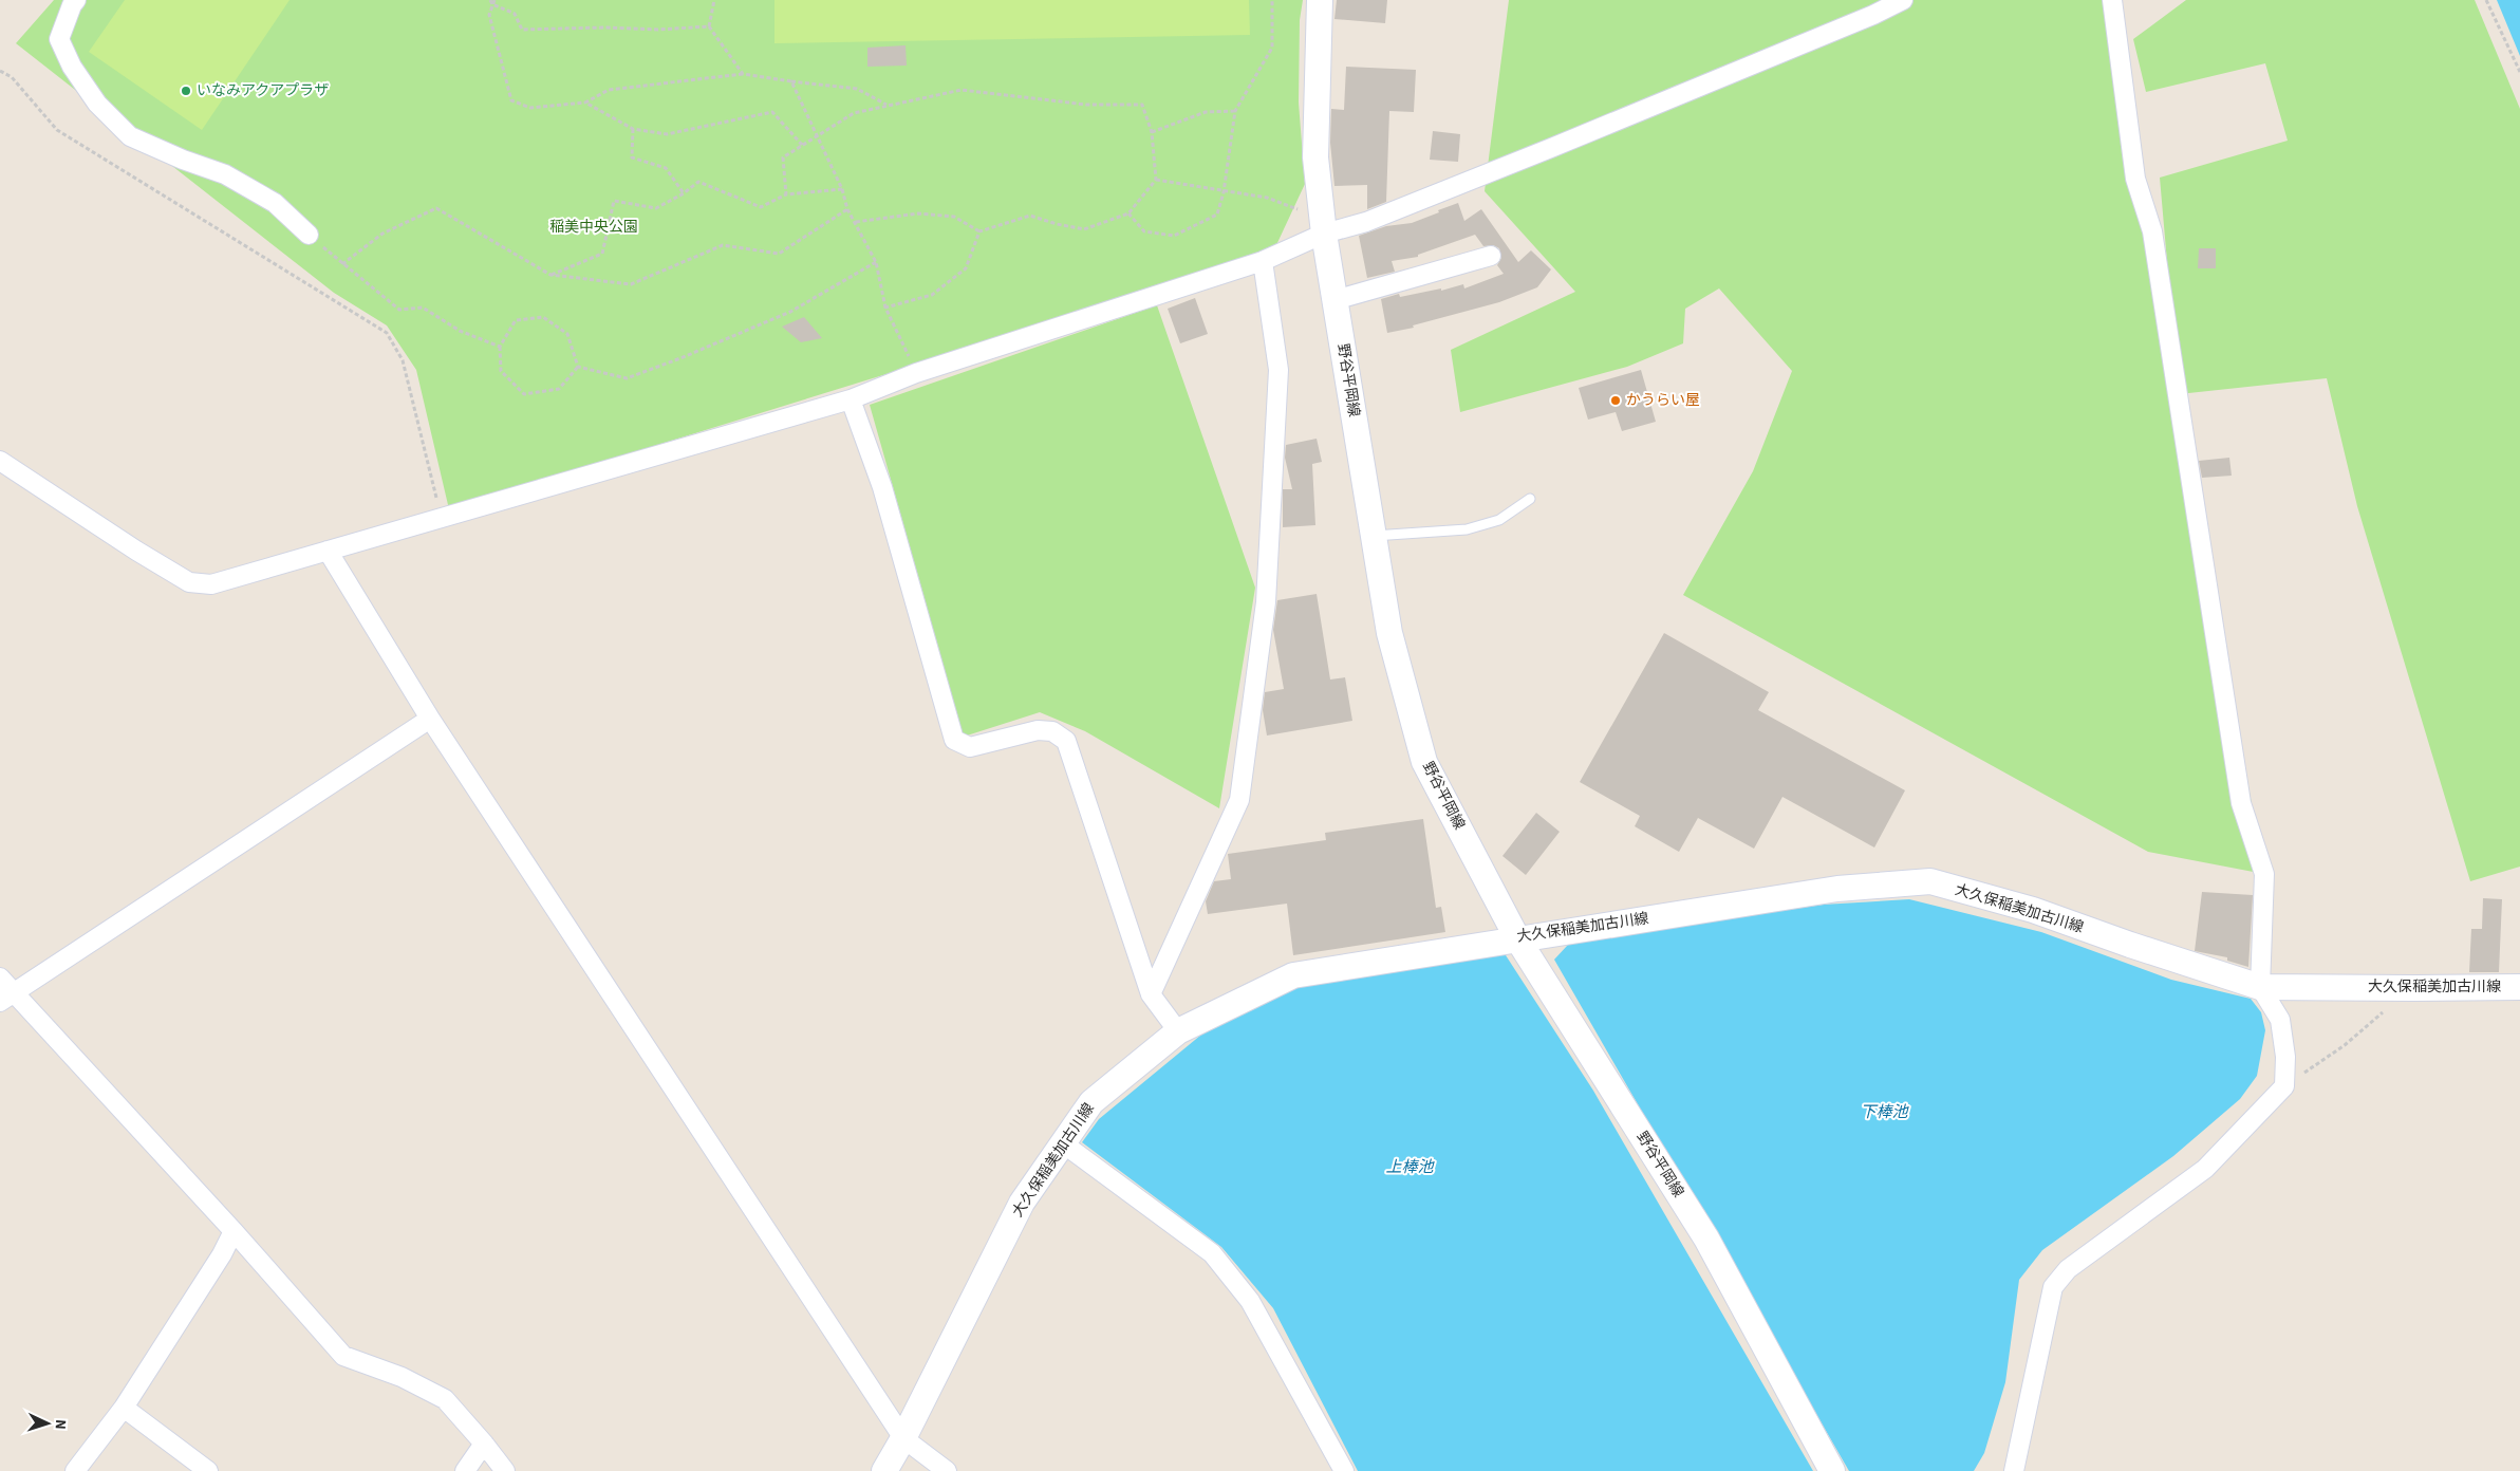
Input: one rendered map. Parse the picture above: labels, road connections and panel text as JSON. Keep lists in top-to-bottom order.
{
  "streets": {
    "main road": ["野谷平岡線", "大久保稲美加古川線"]
  },
  "crossings": [
    ["野谷平岡線", "大久保稲美加古川線"]
  ],
  "water": ["下棒池", "上棒池"],
  "parks": ["稲美中央公園"],
  "places": ["いなみアクアプラザ", "かうらい屋"],
  "north": "right"
}
